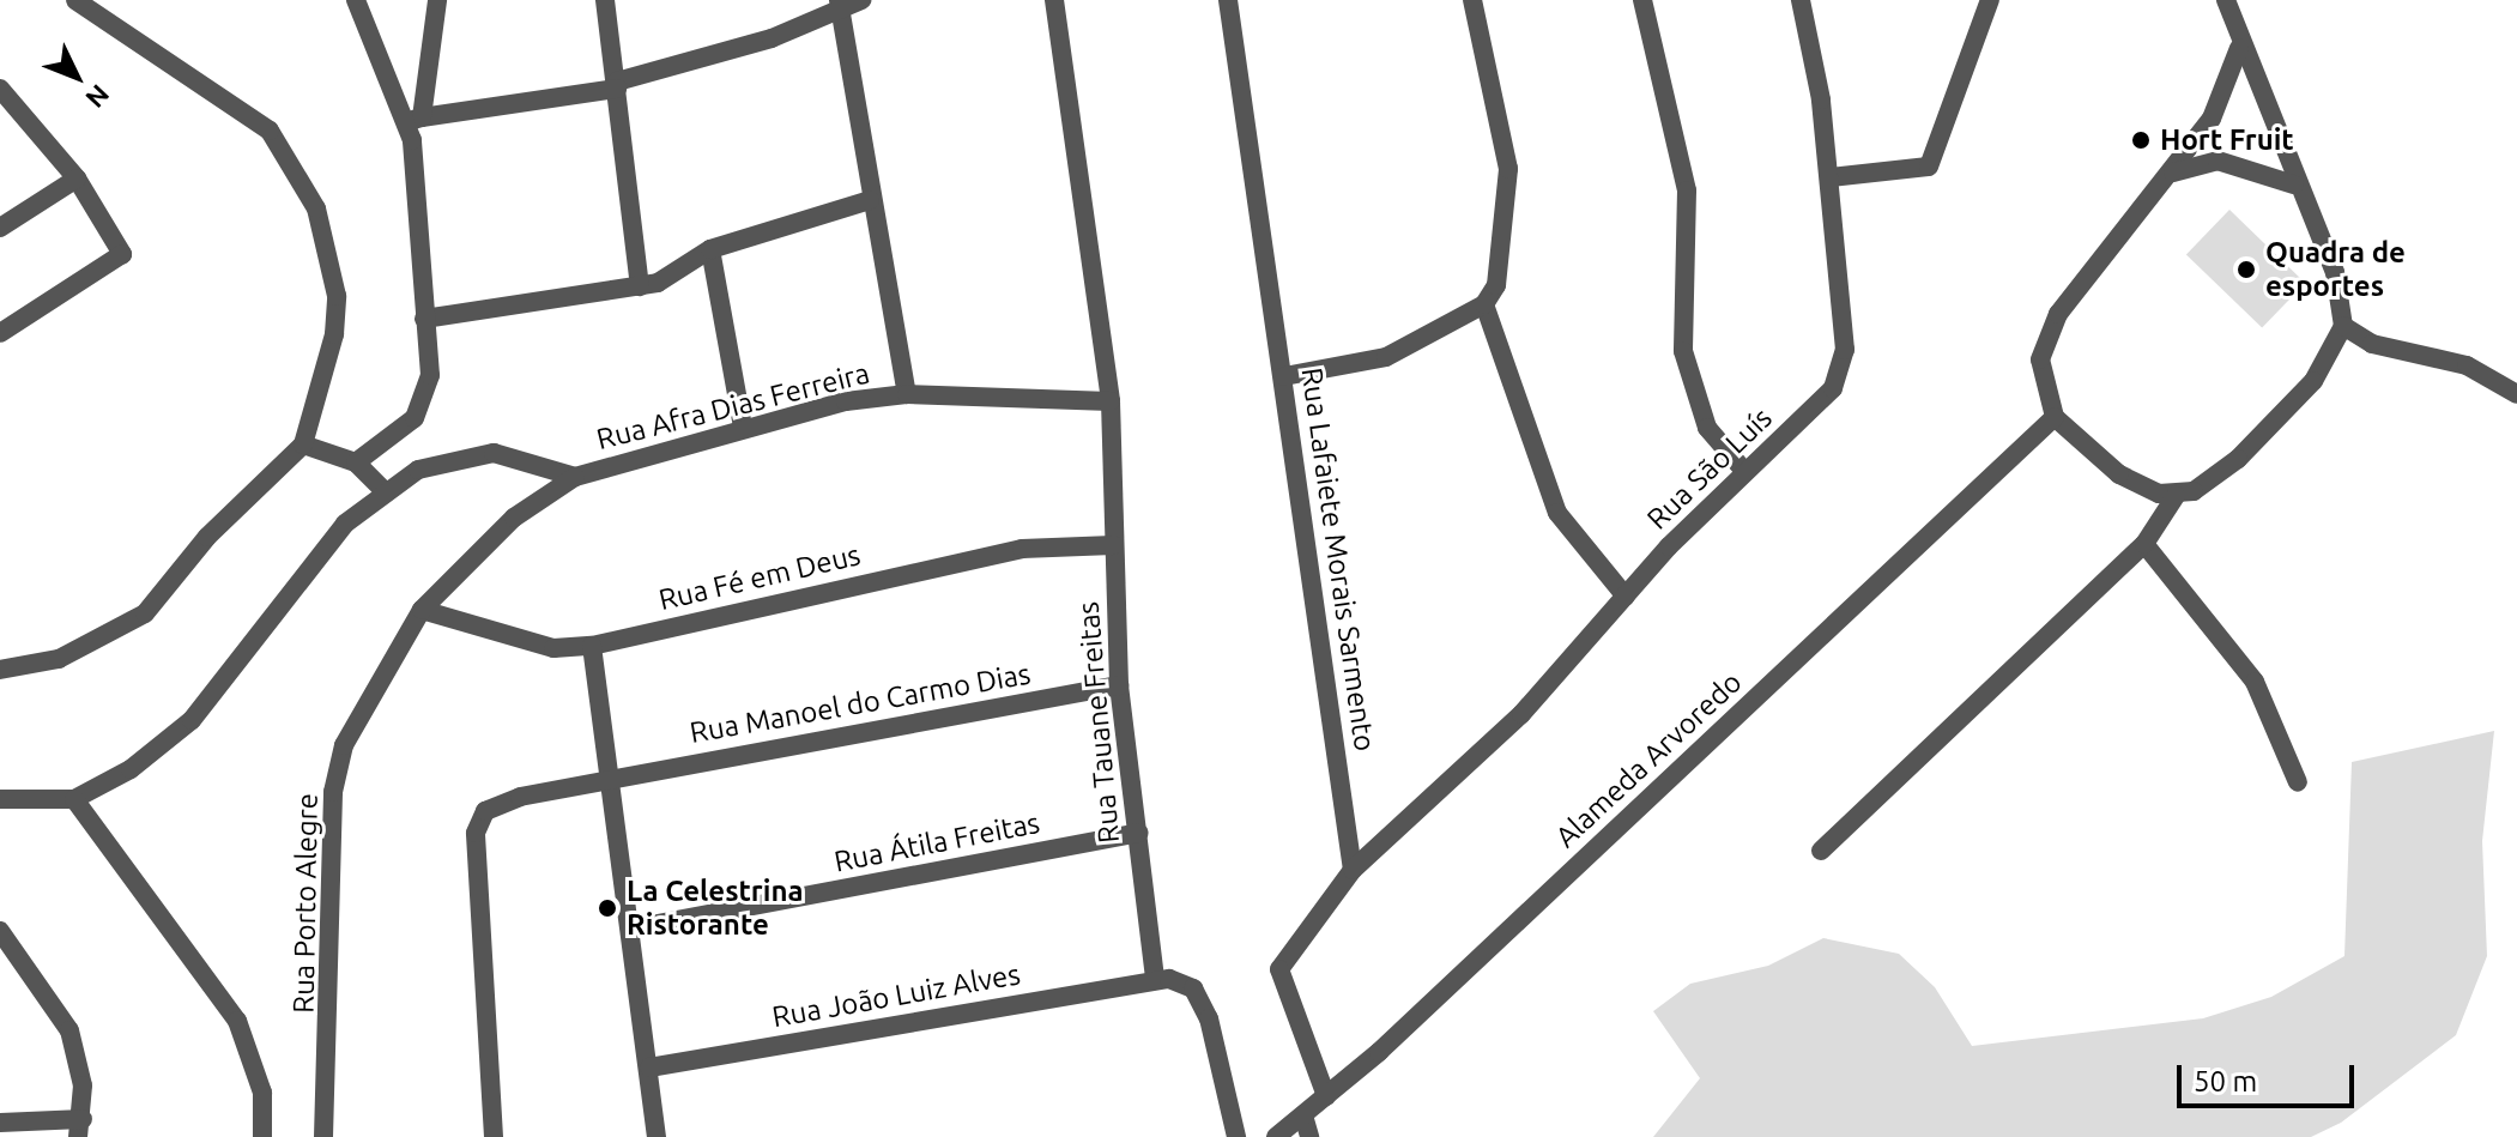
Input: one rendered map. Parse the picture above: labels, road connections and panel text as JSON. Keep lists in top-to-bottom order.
{
  "streets": {
    "street": [
      "Rua Afra Dias Ferreira",
      "Rua São Luís",
      "Rua Lafaiete Morais Sarmento",
      "Rua Fé em Deus",
      "Rua Manoel do Carmo Dias",
      "Rua Tauane Freitas",
      "Alameda Arvoredo",
      "Rua Átila Freitas",
      "Rua Porto Alegre",
      "Rua João Luiz Alves"
    ]
  },
  "crossings": [
    ["Rua Afra Dias Ferreira", "Rua Tauane Freitas"],
    ["Rua Afra Dias Ferreira", "Rua Porto Alegre"],
    ["Rua São Luís", "Rua Lafaiete Morais Sarmento"],
    ["Rua Fé em Deus", "Rua Tauane Freitas"],
    ["Rua Fé em Deus", "Rua Porto Alegre"],
    ["Rua Manoel do Carmo Dias", "Rua Tauane Freitas"],
    ["Rua Tauane Freitas", "Rua Átila Freitas"],
    ["Rua Tauane Freitas", "Rua João Luiz Alves"]
  ],
  "places": ["Hort Fruit", "Quadra de esportes", "La Celestrina Ristorante"],
  "scale_bar": "50 m",
  "north": "bottom right"
}
